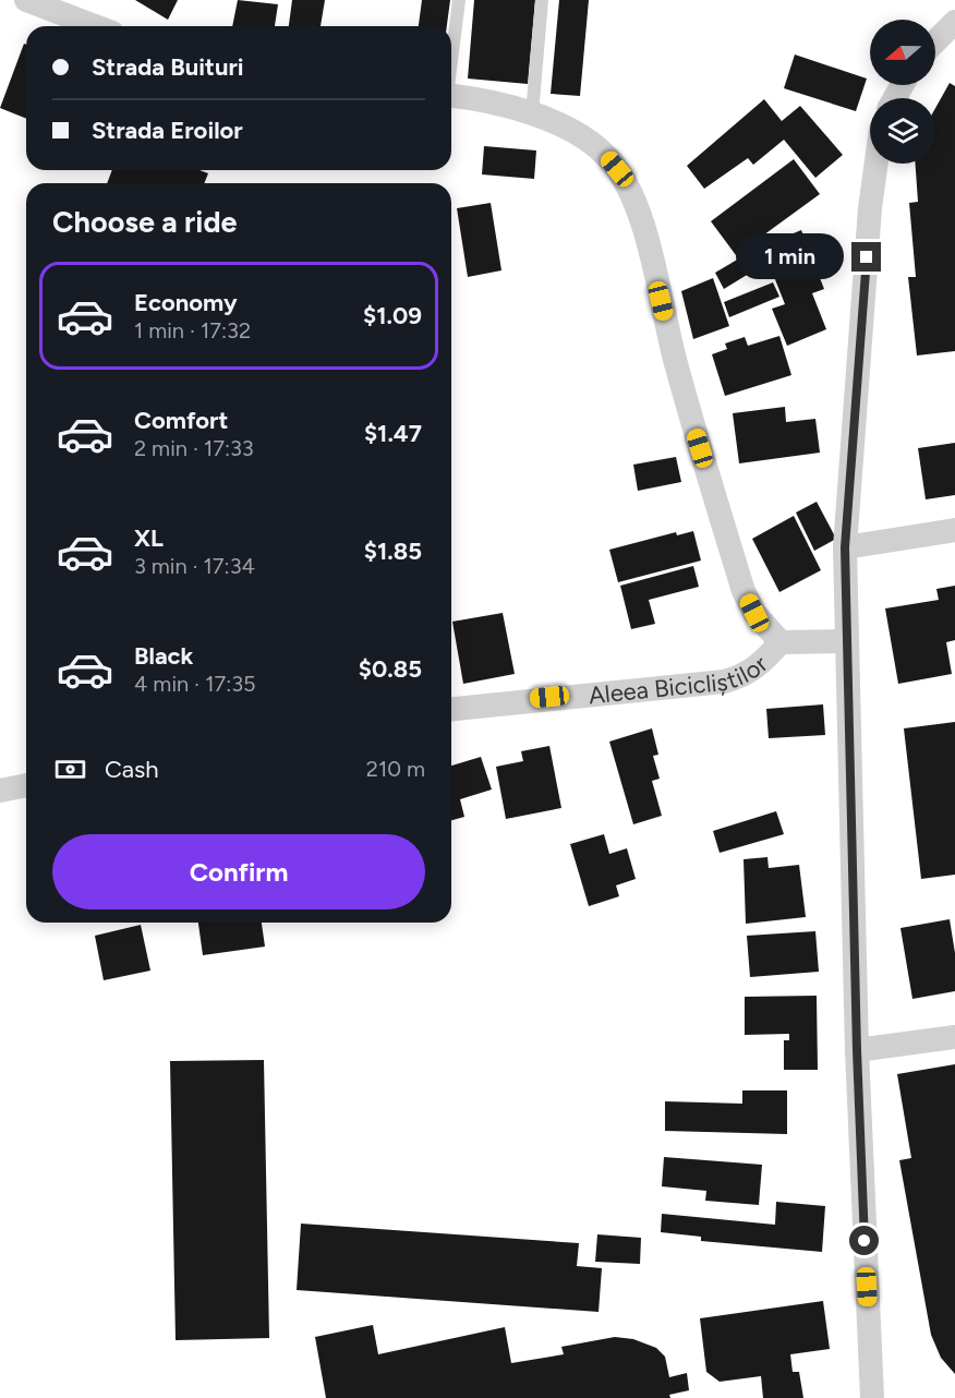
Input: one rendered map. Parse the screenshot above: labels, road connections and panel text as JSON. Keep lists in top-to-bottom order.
{
  "streets": {
    "street": ["Aleea Bicicliștilor"]
  },
  "north": "left",
  "page": {
    "banner": ["Strada Buituri", "Strada Eroilor"],
    "heading": "Choose a ride",
    "bubble": "1 min",
    "list": [
      {
        "name": "Economy",
        "note": "1 min · 17:32",
        "value": "$1.09"
      },
      {
        "name": "Comfort",
        "note": "2 min · 17:33",
        "value": "$1.47"
      },
      {
        "name": "XL",
        "note": "3 min · 17:34",
        "value": "$1.85"
      },
      {
        "name": "Black",
        "note": "4 min · 17:35",
        "value": "$0.85"
      }
    ],
    "pay": ["Cash", "210 m"],
    "buttons": "Confirm"
  }
}
